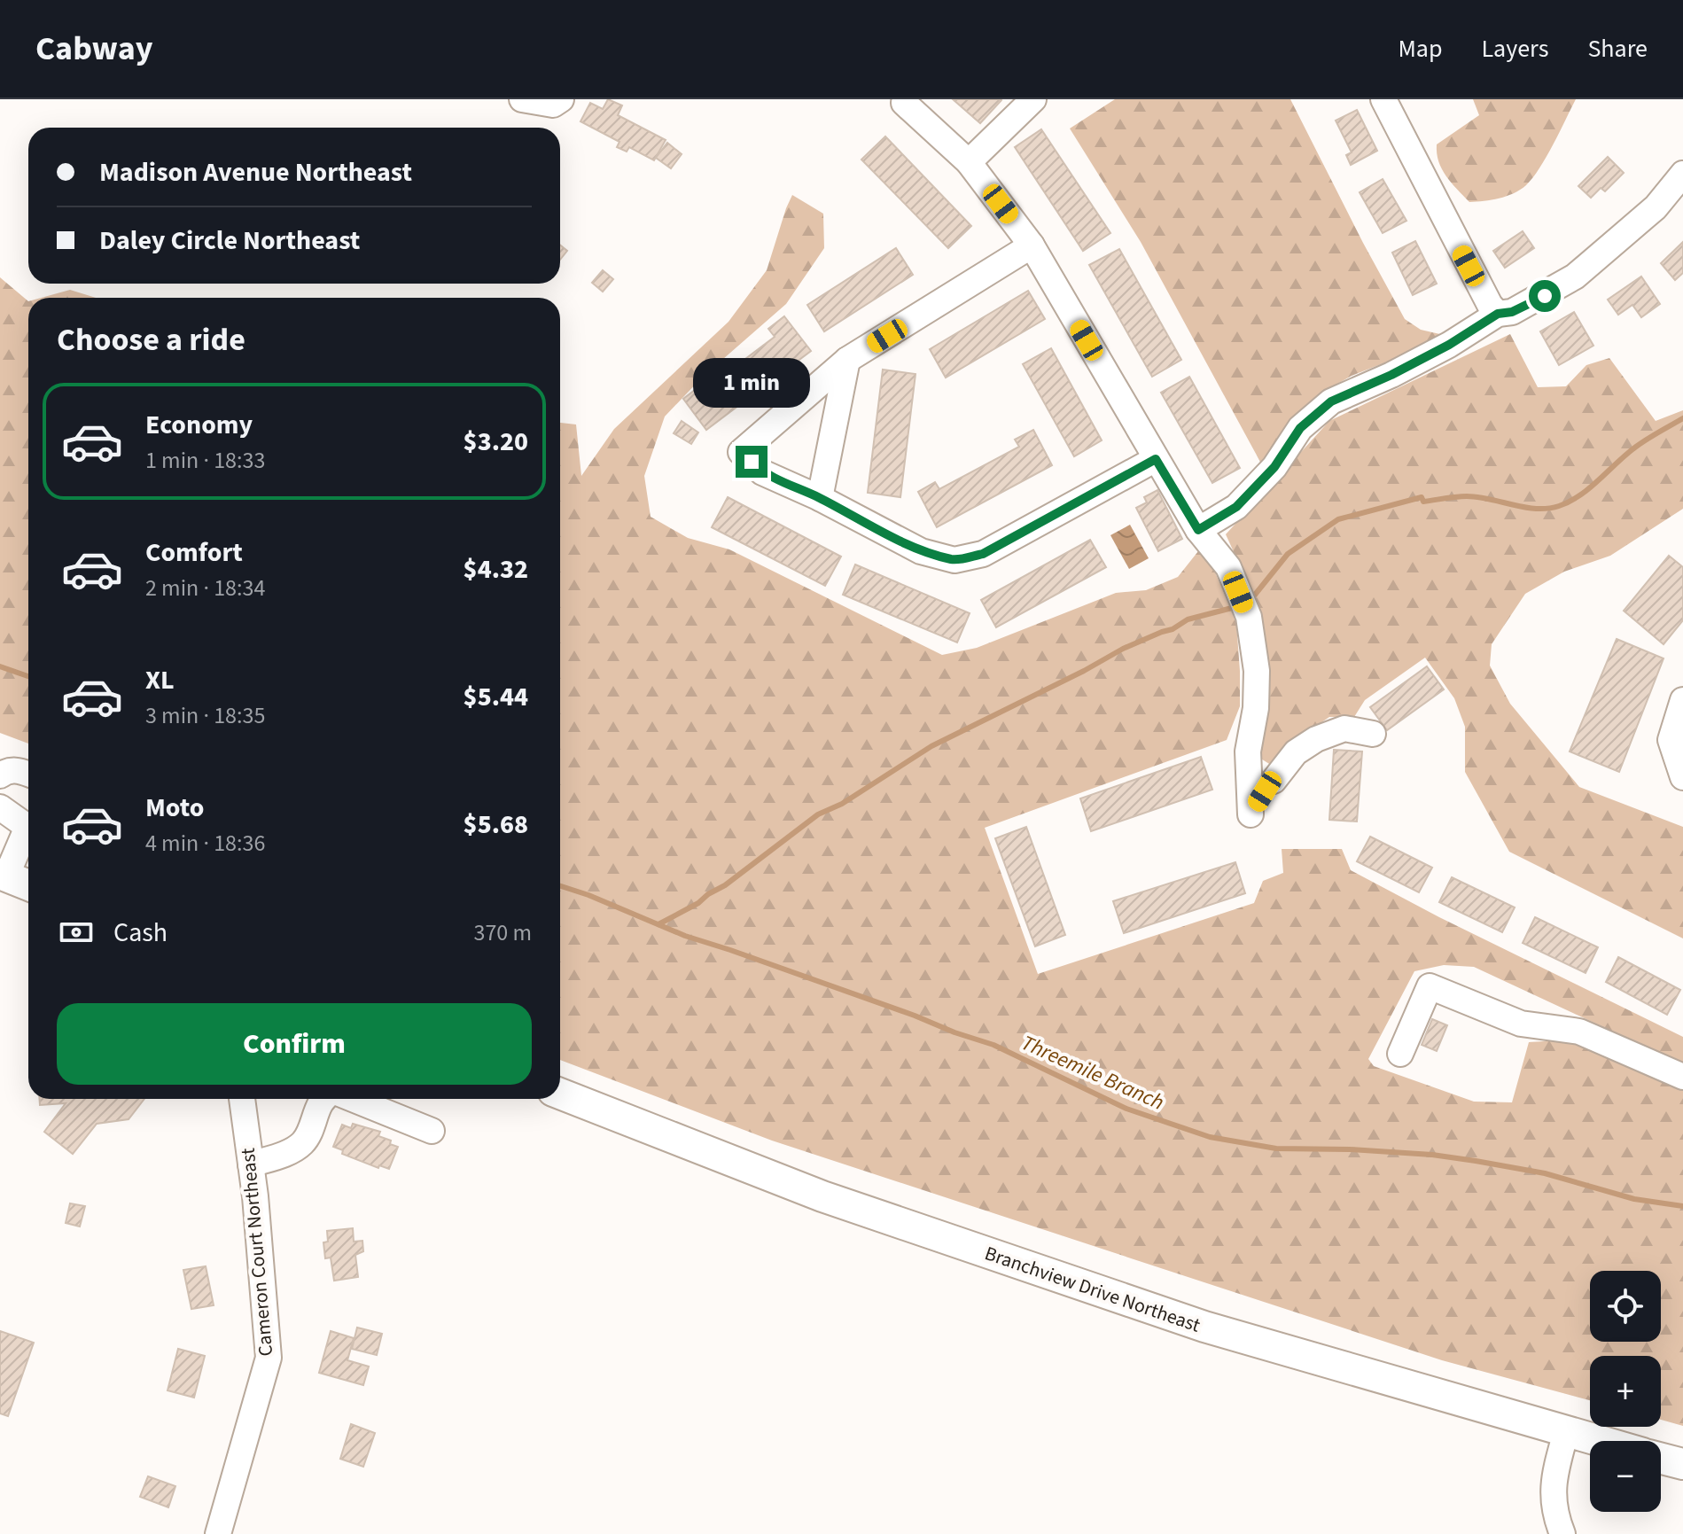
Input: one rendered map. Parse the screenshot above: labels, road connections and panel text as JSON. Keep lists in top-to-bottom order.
{
  "streets": {
    "main road": ["Branchview Drive Northeast"],
    "street": ["Cameron Court Northeast"]
  },
  "water": ["Threemile Branch"],
  "page": {
    "header": "Cabway",
    "nav": ["Map", "Layers", "Share"],
    "banner": ["Madison Avenue Northeast", "Daley Circle Northeast"],
    "heading": "Choose a ride",
    "bubble": "1 min",
    "list": [
      {
        "name": "Economy",
        "note": "1 min · 18:33",
        "value": "$3.20"
      },
      {
        "name": "Comfort",
        "note": "2 min · 18:34",
        "value": "$4.32"
      },
      {
        "name": "XL",
        "note": "3 min · 18:35",
        "value": "$5.44"
      },
      {
        "name": "Moto",
        "note": "4 min · 18:36",
        "value": "$5.68"
      }
    ],
    "pay": ["Cash", "370 m"],
    "buttons": "Confirm",
    "map_buttons": ["+", "−"]
  }
}
